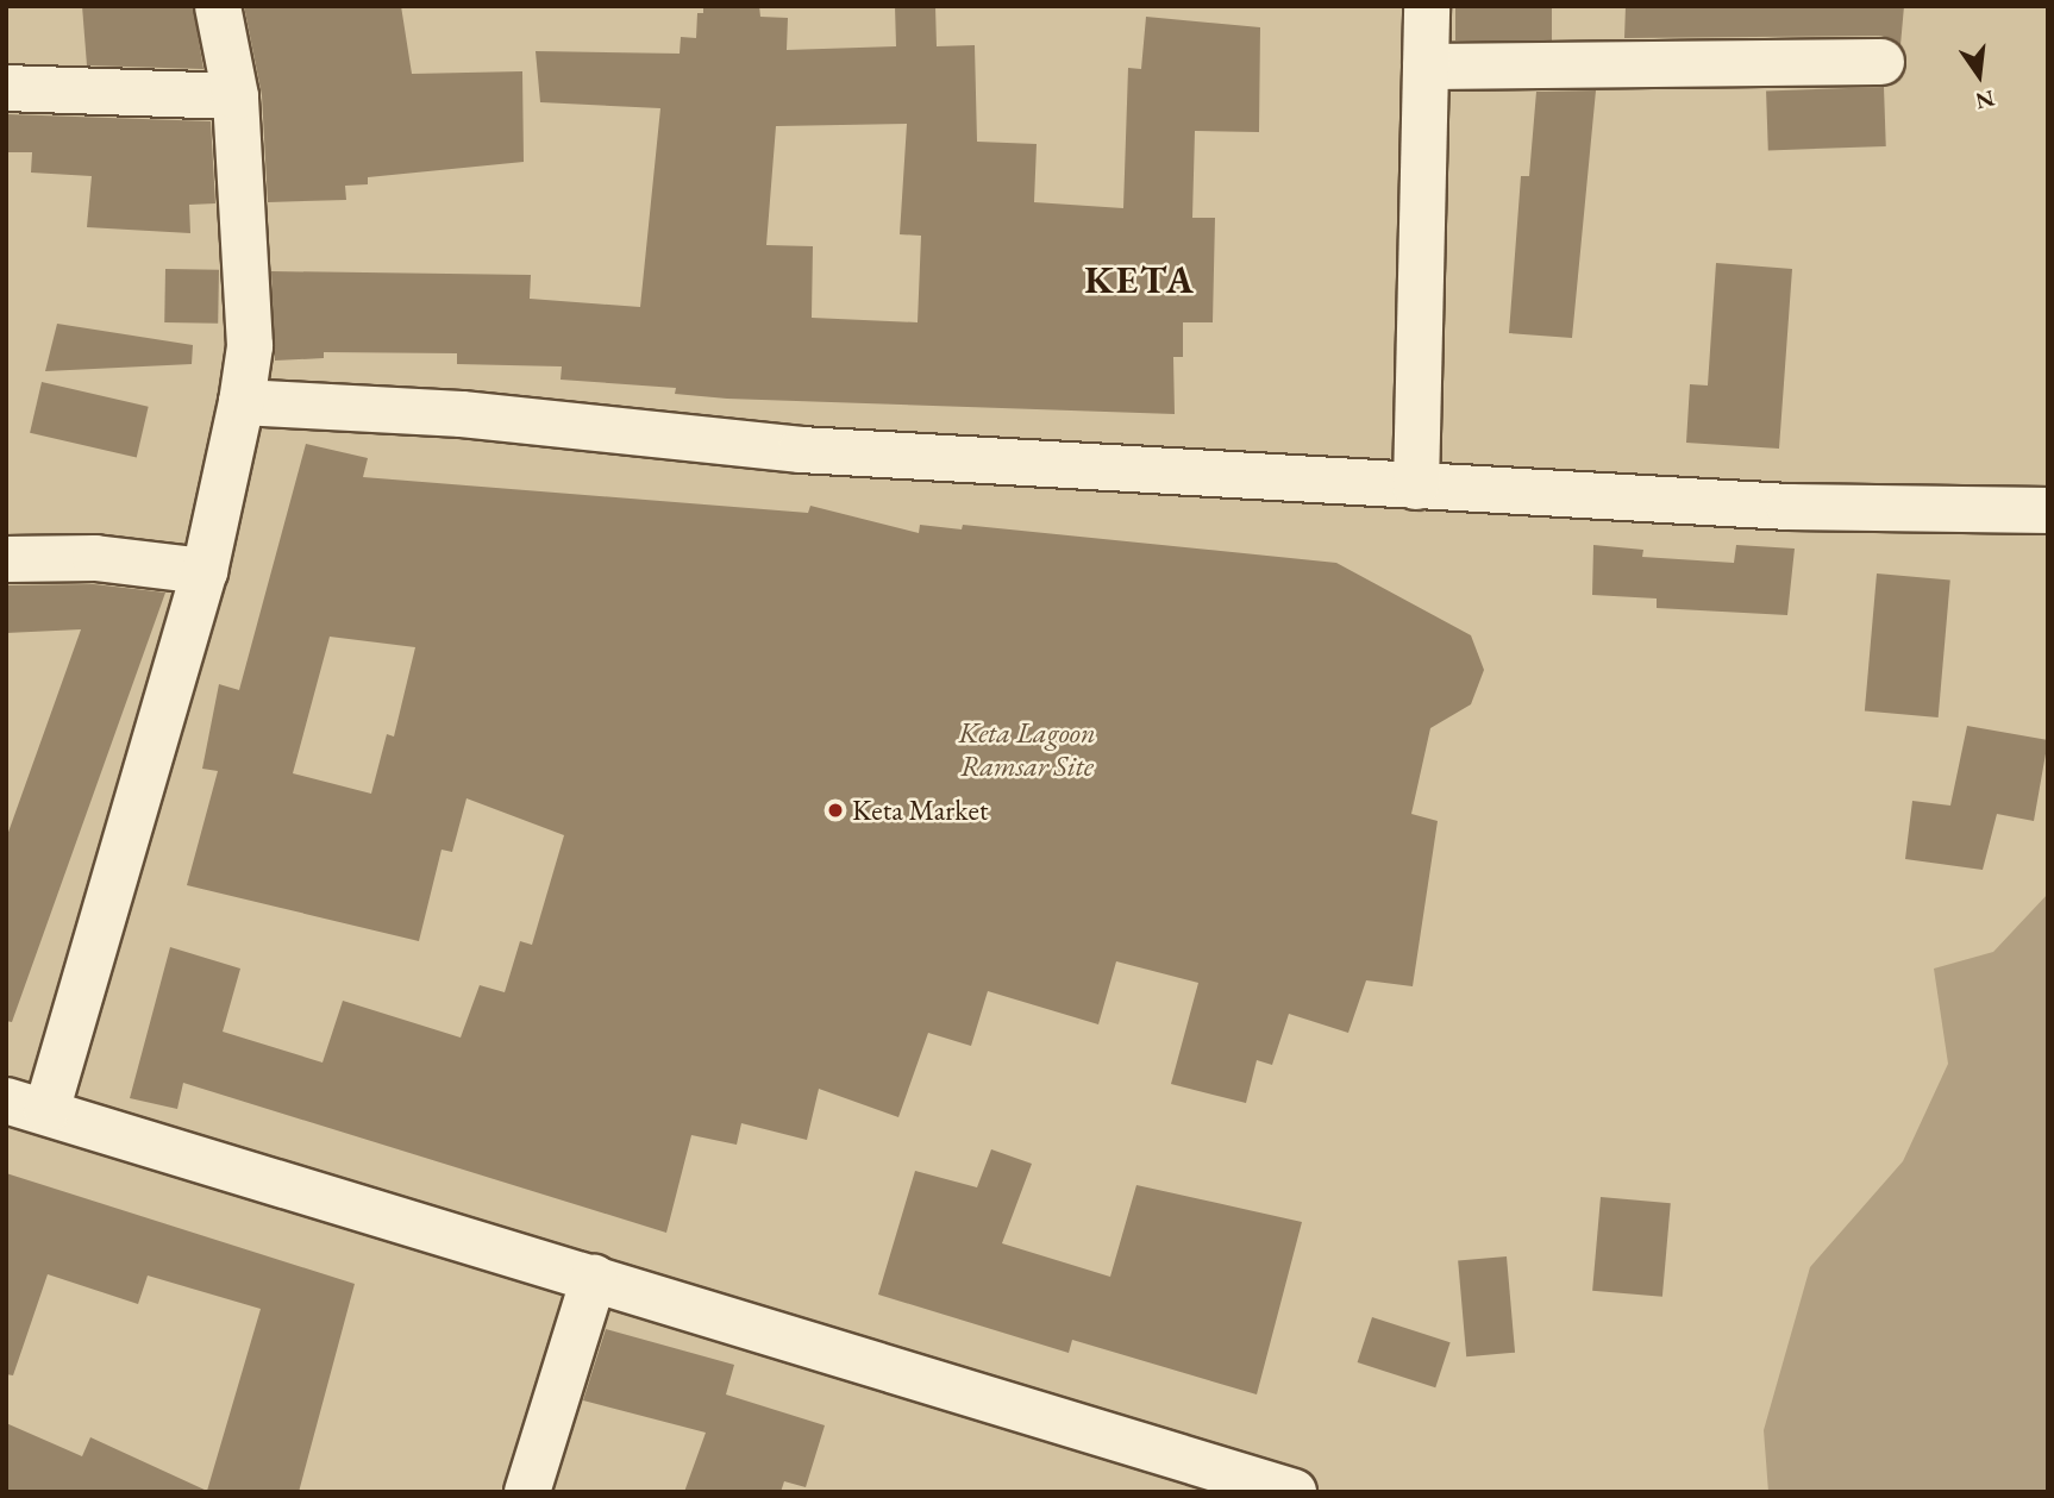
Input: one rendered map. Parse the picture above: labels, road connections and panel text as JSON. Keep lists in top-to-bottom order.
{
  "districts": ["KETA"],
  "parks": ["Keta Lagoon Ramsar Site"],
  "places": ["Keta Market"],
  "north": "bottom"
}
